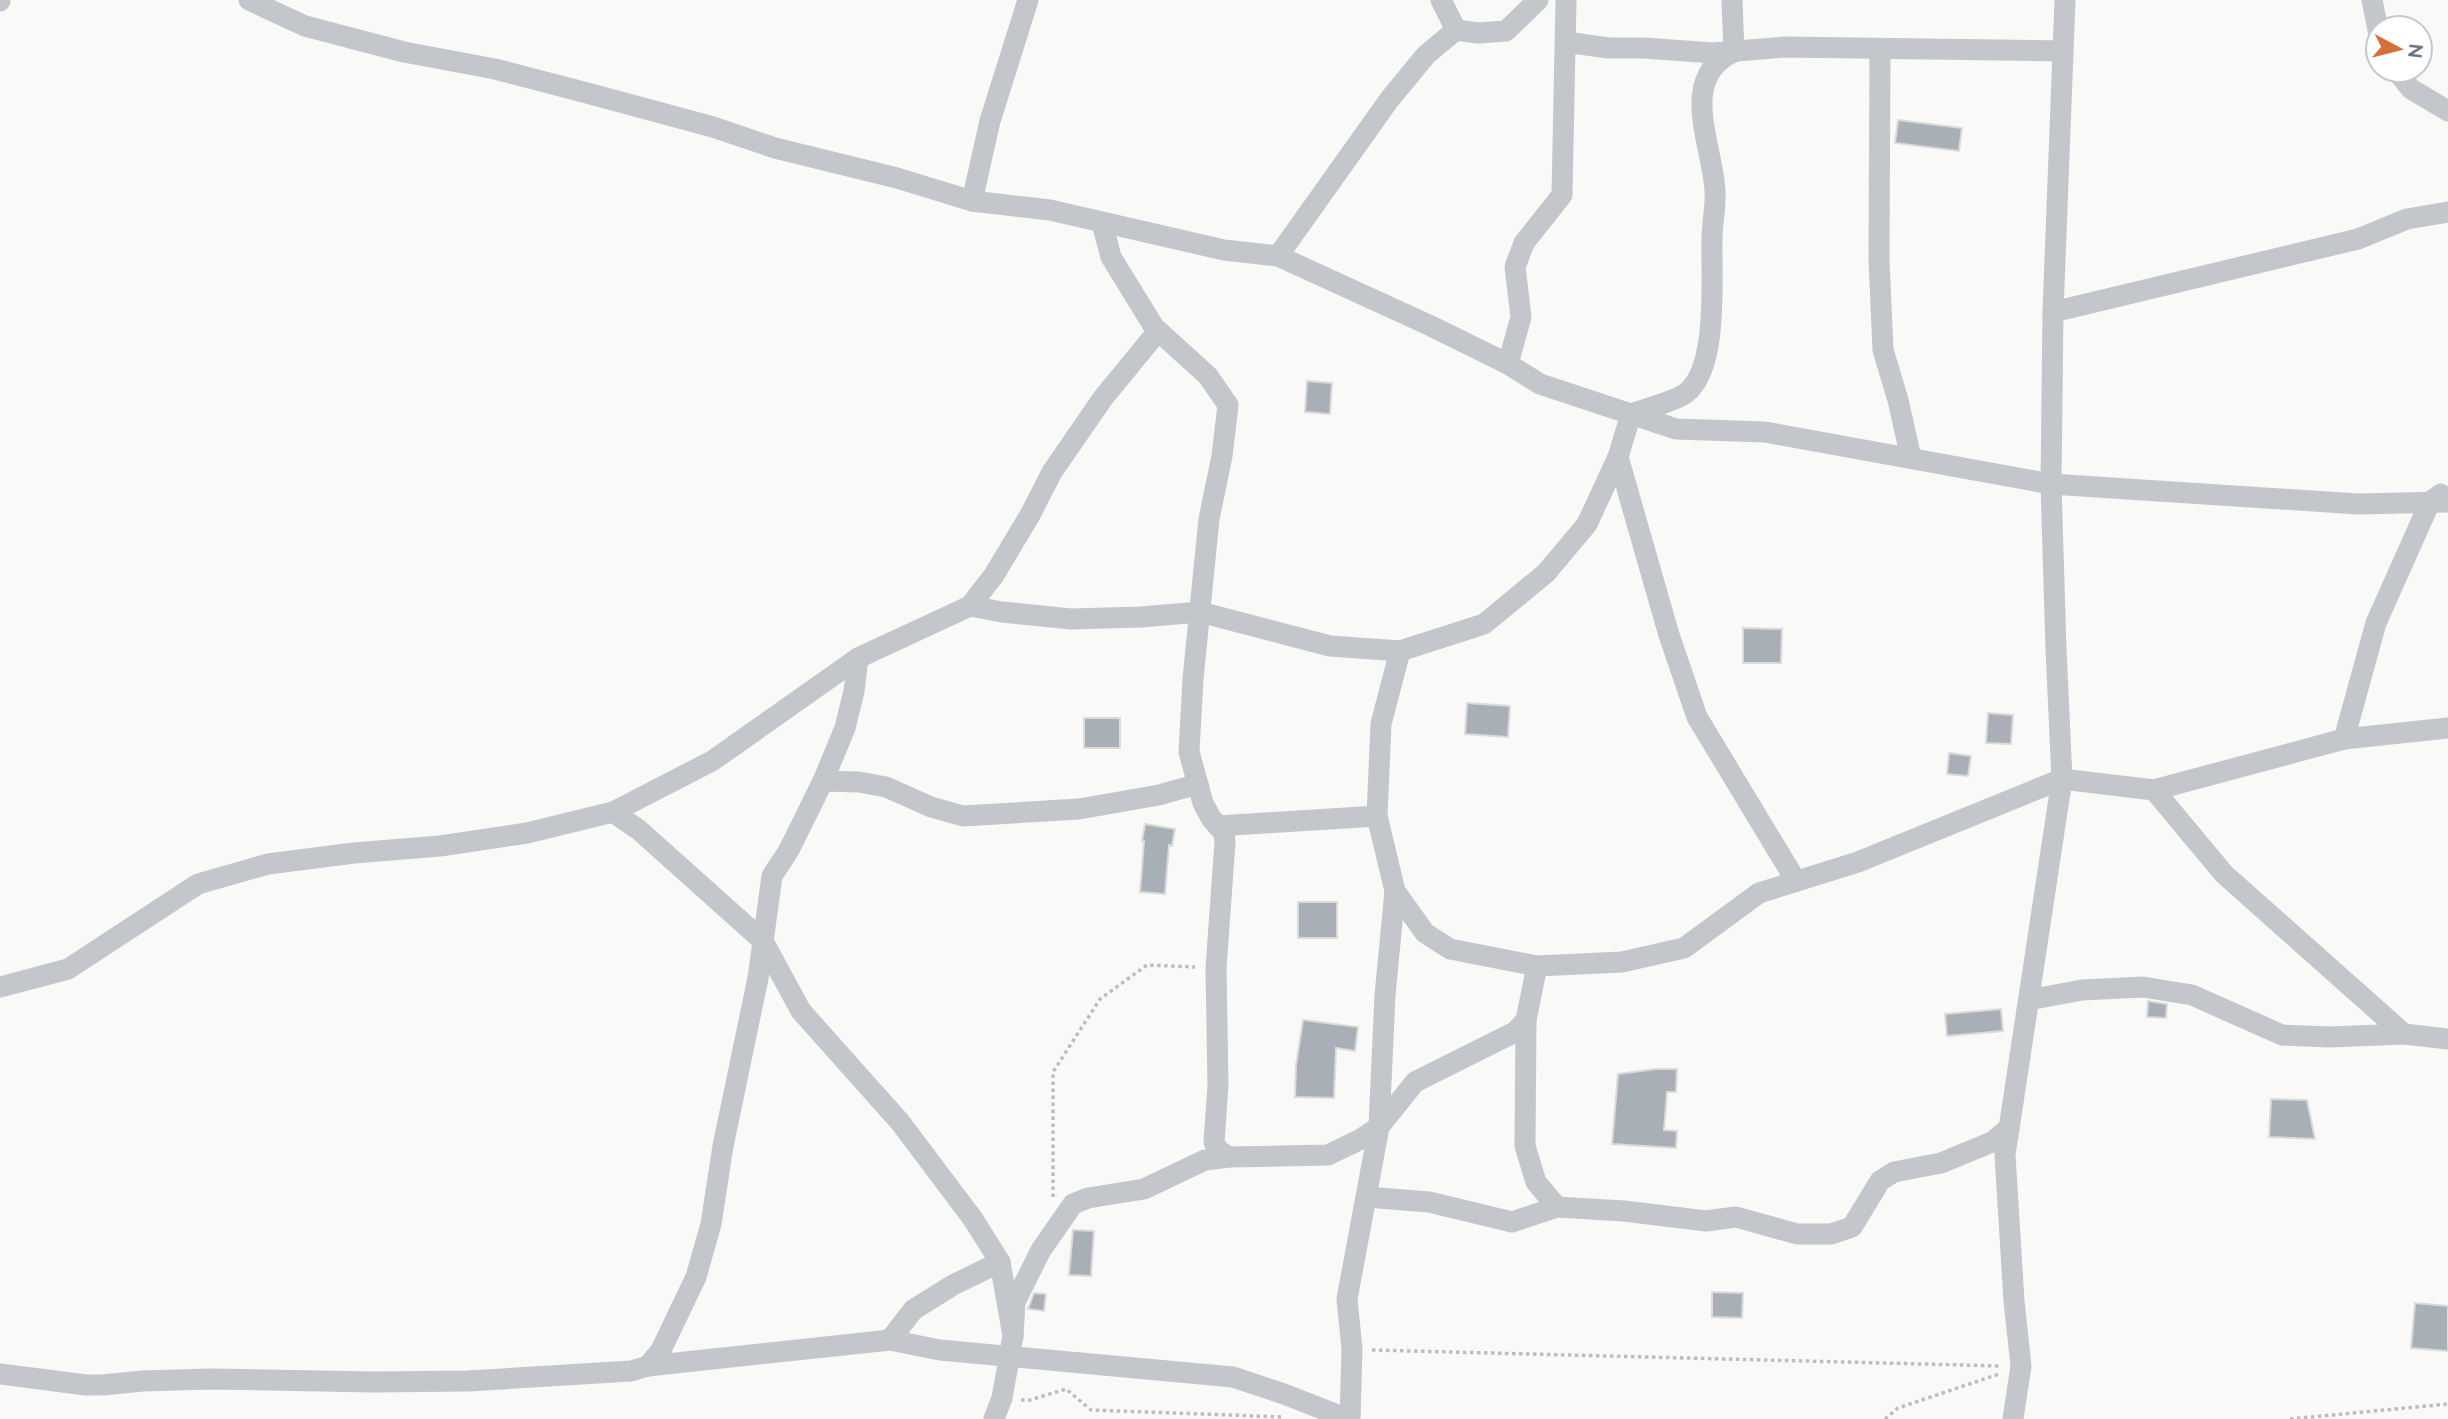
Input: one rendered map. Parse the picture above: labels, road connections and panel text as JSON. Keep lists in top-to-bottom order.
{
  "north": "right"
}
